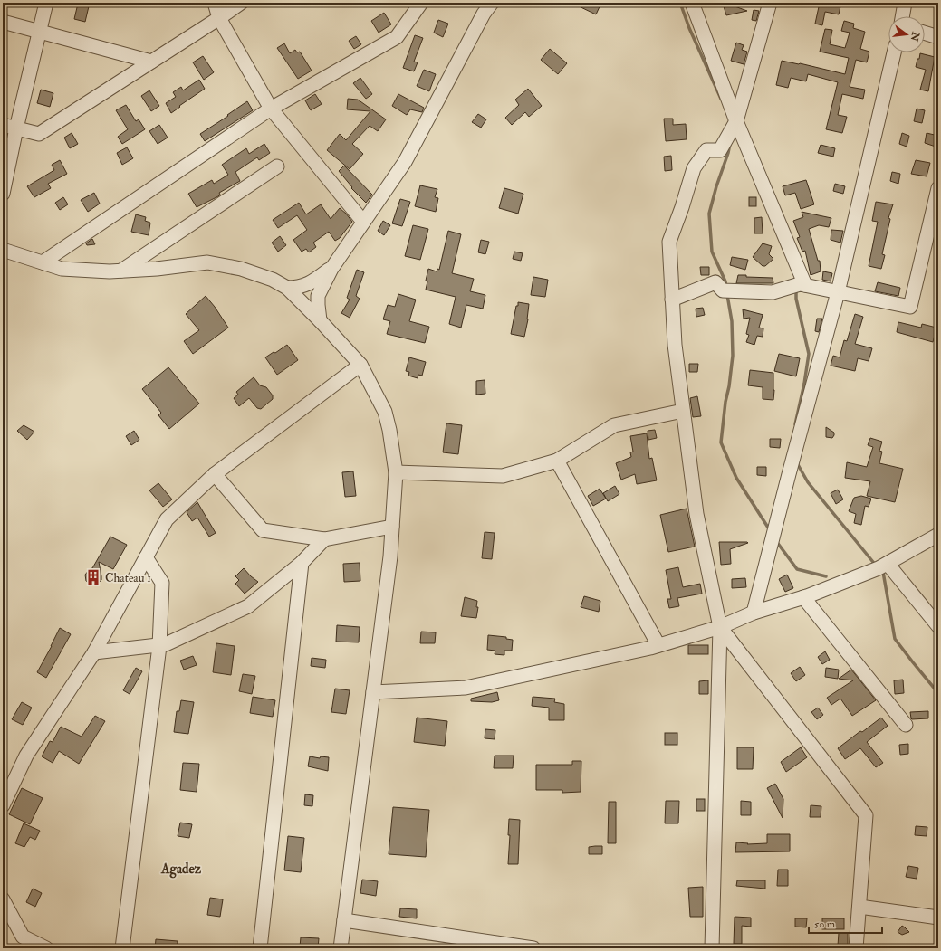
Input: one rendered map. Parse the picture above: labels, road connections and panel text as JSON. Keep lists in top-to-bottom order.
{
  "districts": ["Agadez"],
  "places": {
    "building": ["Chateau 1"]
  },
  "scale_bar": "50 m",
  "north": "right"
}
